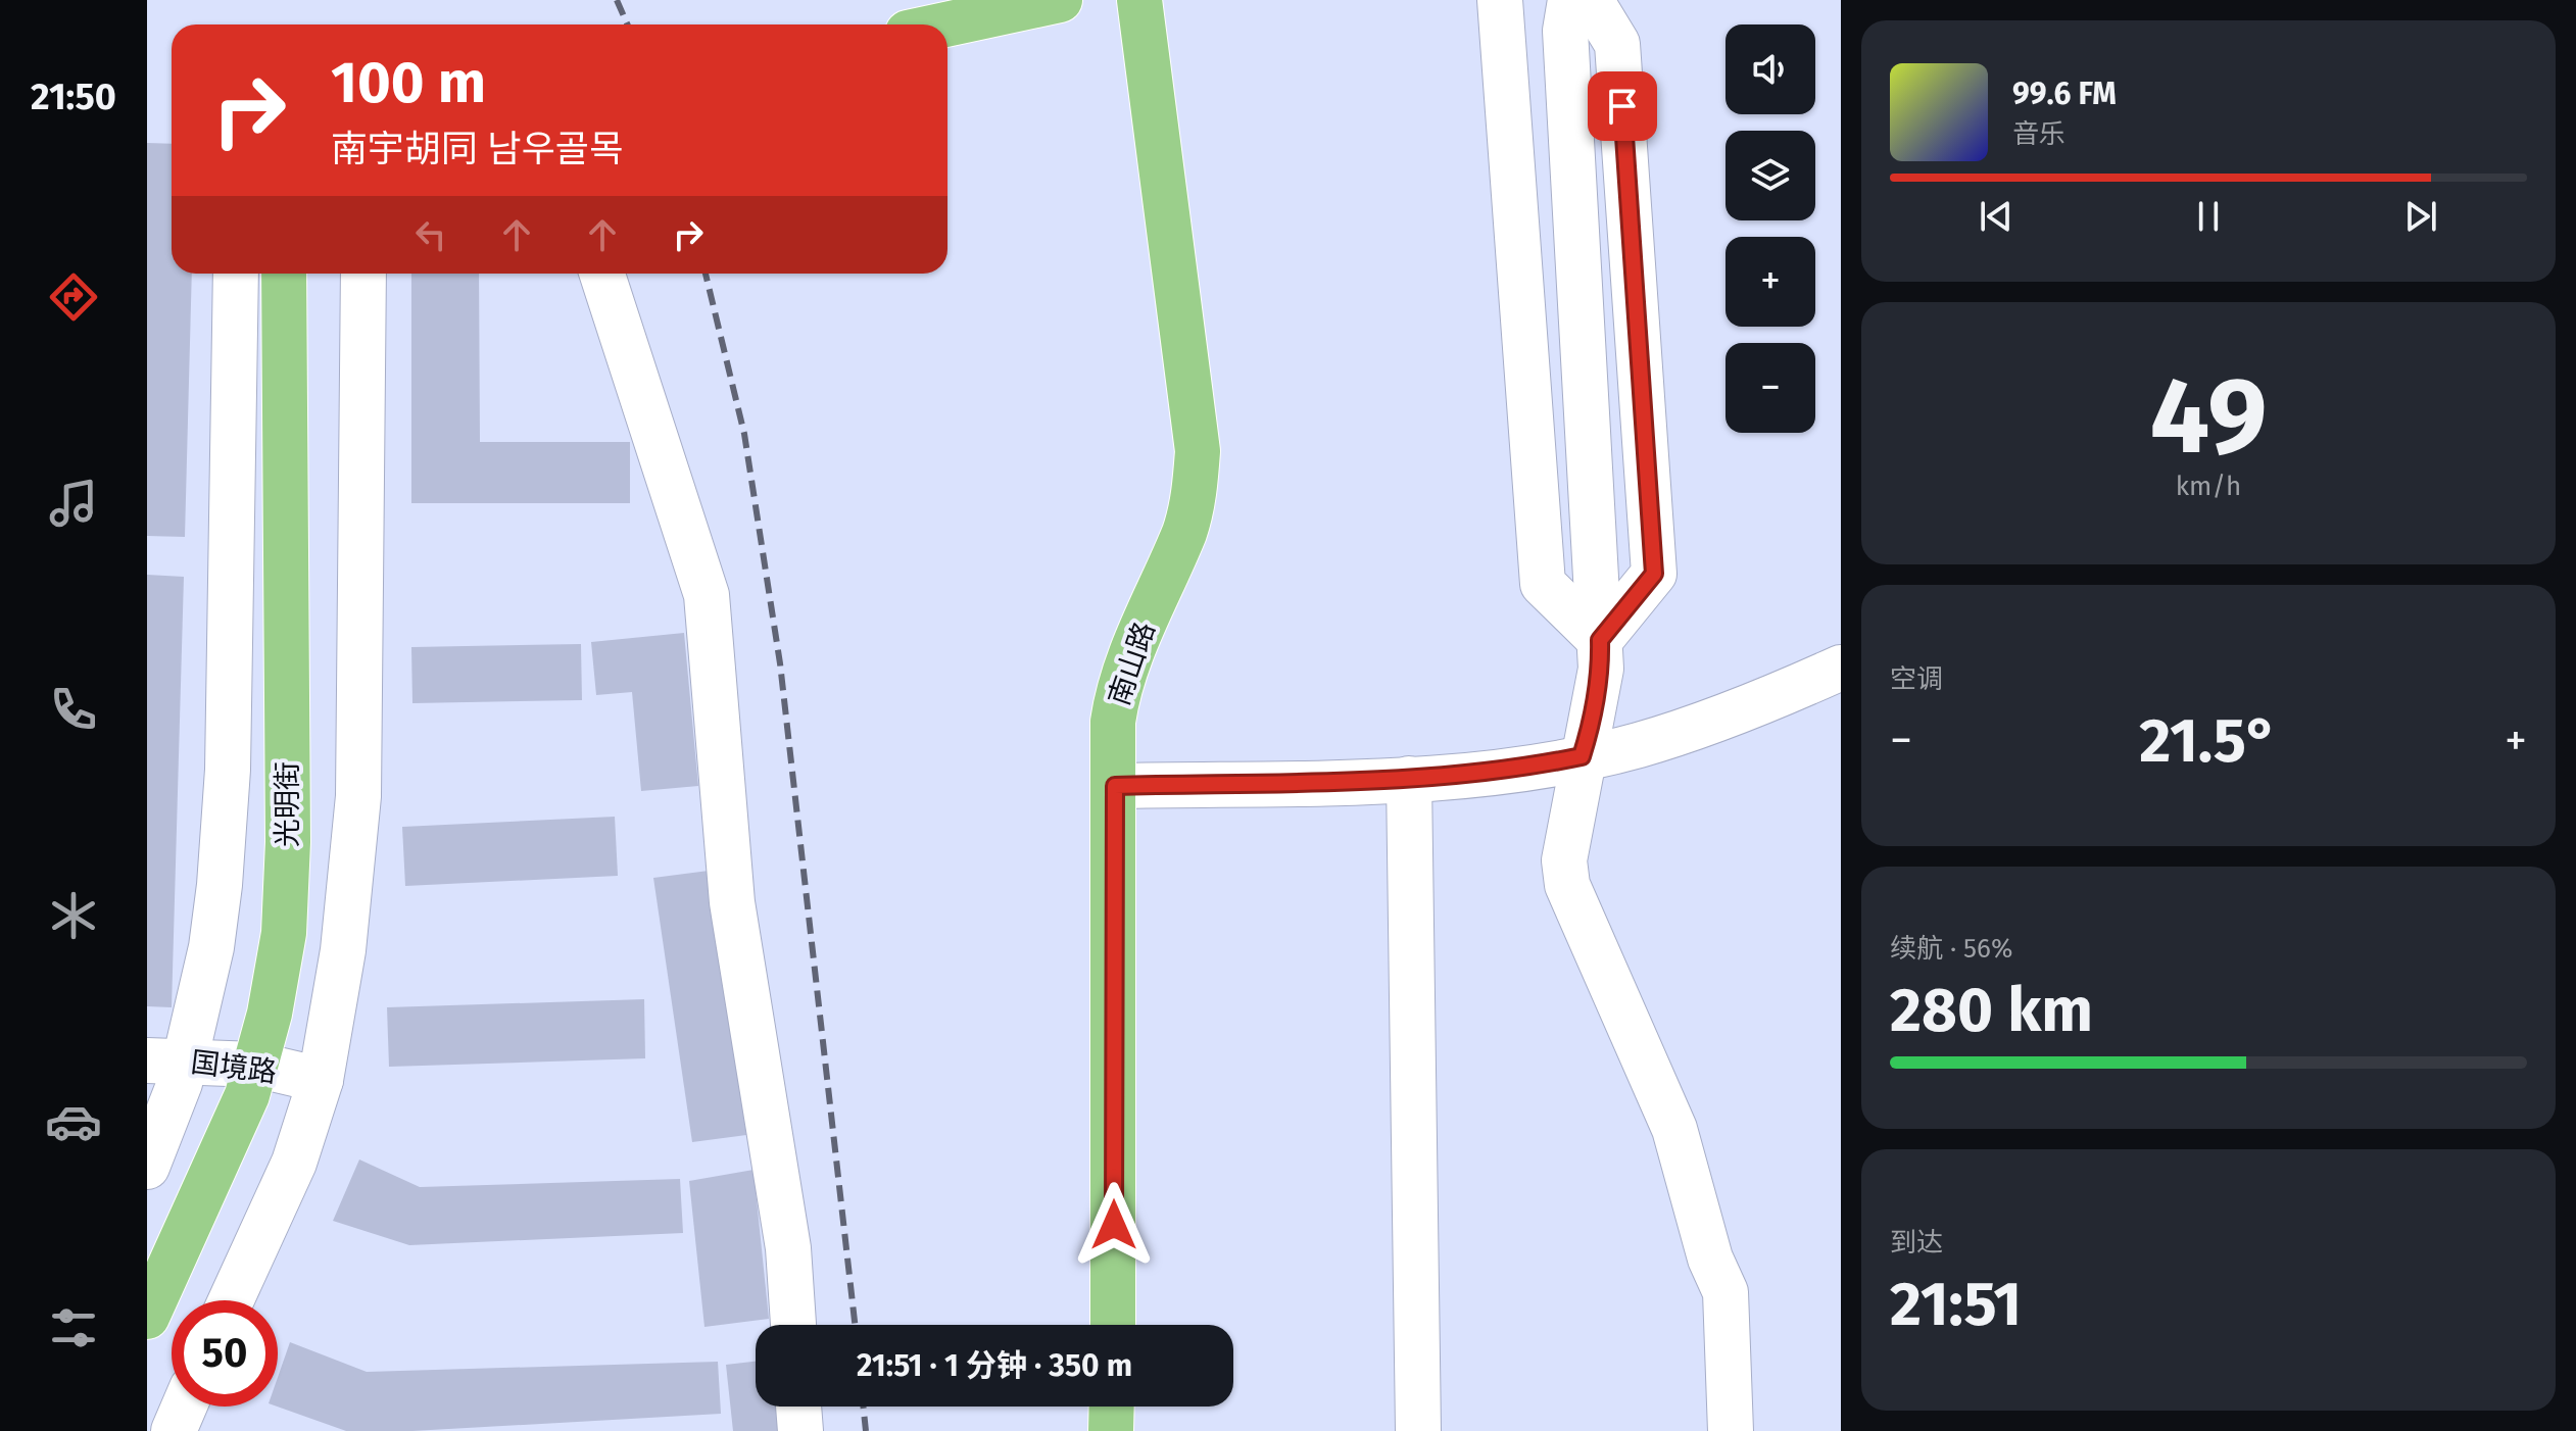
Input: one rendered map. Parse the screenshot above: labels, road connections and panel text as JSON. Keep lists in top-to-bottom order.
{
  "streets": {
    "main road": ["南山路", "光明街"],
    "street": ["国境路"]
  },
  "crossings": [
    ["光明街", "国境路"]
  ],
  "page": {
    "tabs": "21:50",
    "map_buttons": ["+", "−"],
    "turn": ["100 m", "南宇胡同 남우골목"],
    "song": ["99.6 FM", "音乐"],
    "tile": [
      ["49", "km/h"],
      "空调",
      ["续航 · 56%", "280 km"],
      ["到达", "21:51"]
    ],
    "heat": ["−", "21.5°", "+"],
    "limit": "50",
    "trip": "21:51 · 1 分钟 · 350 m"
  }
}
